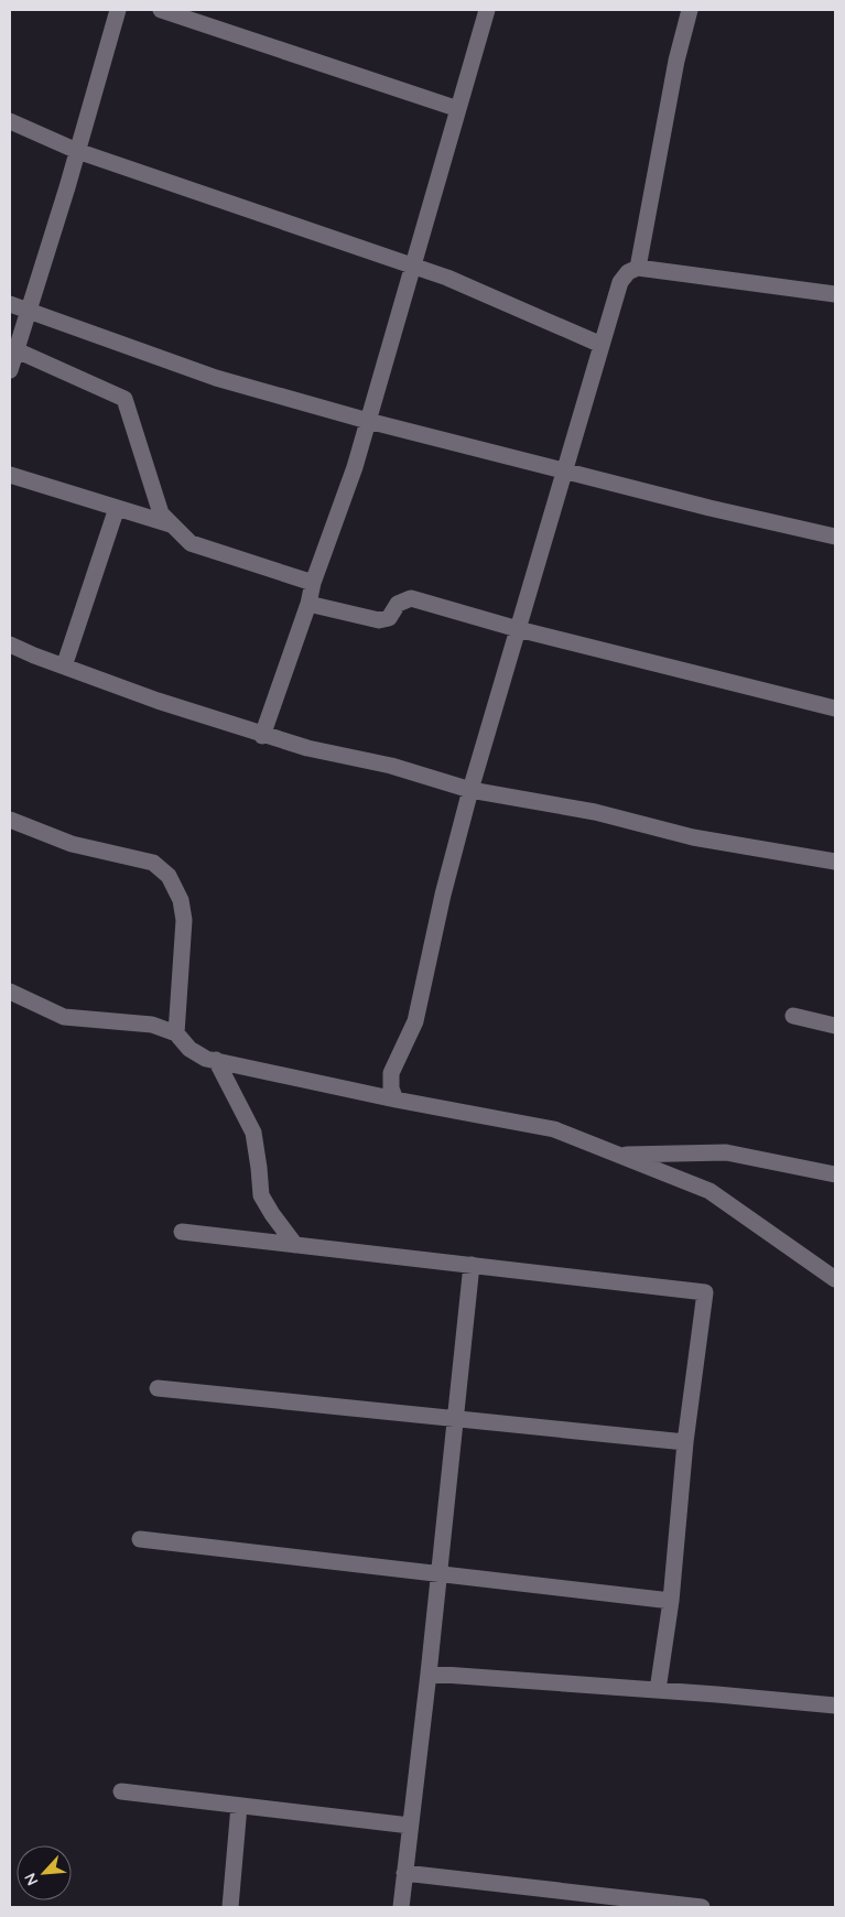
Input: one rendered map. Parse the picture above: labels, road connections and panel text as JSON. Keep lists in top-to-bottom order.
{
  "north": "bottom left"
}
